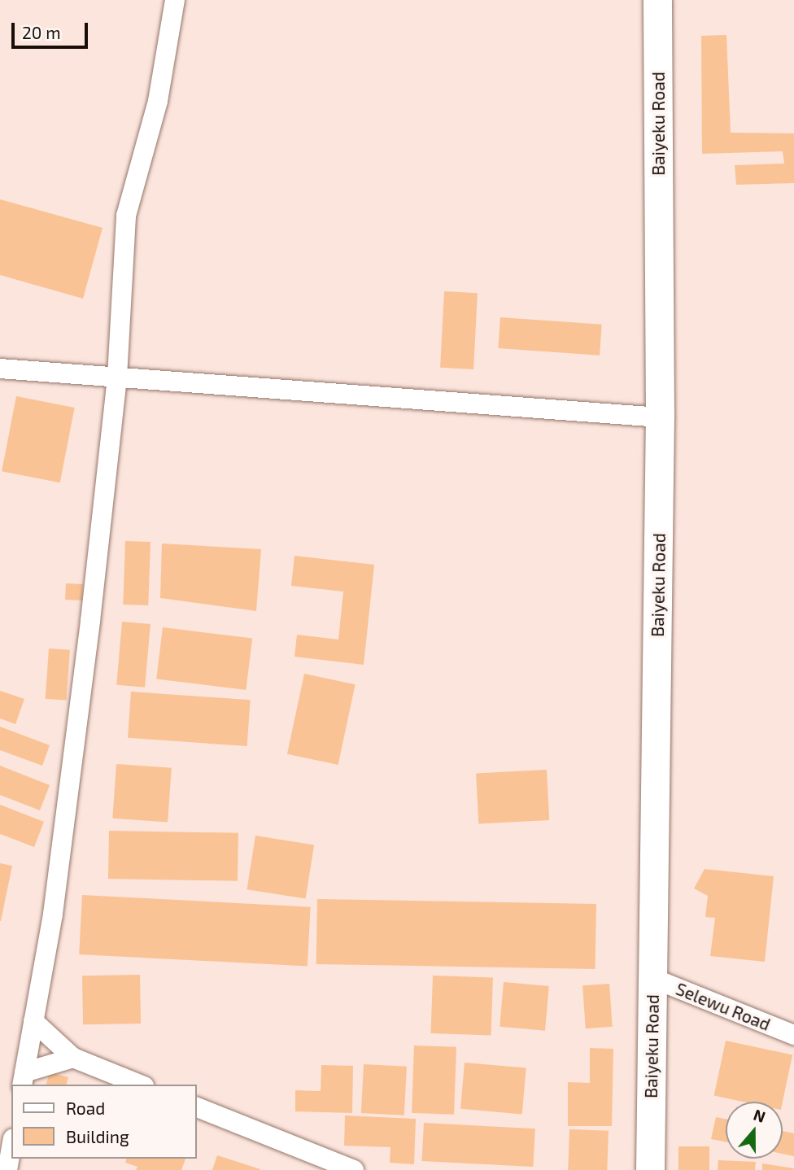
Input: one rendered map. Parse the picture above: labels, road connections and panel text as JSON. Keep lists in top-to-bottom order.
{
  "streets": {
    "main road": ["Baiyeku Road"],
    "street": ["Selewu Road"]
  },
  "crossings": [
    ["Baiyeku Road", "Selewu Road"]
  ],
  "legend": ["Road", "Building"],
  "scale_bar": "20 m",
  "north": "top"
}
